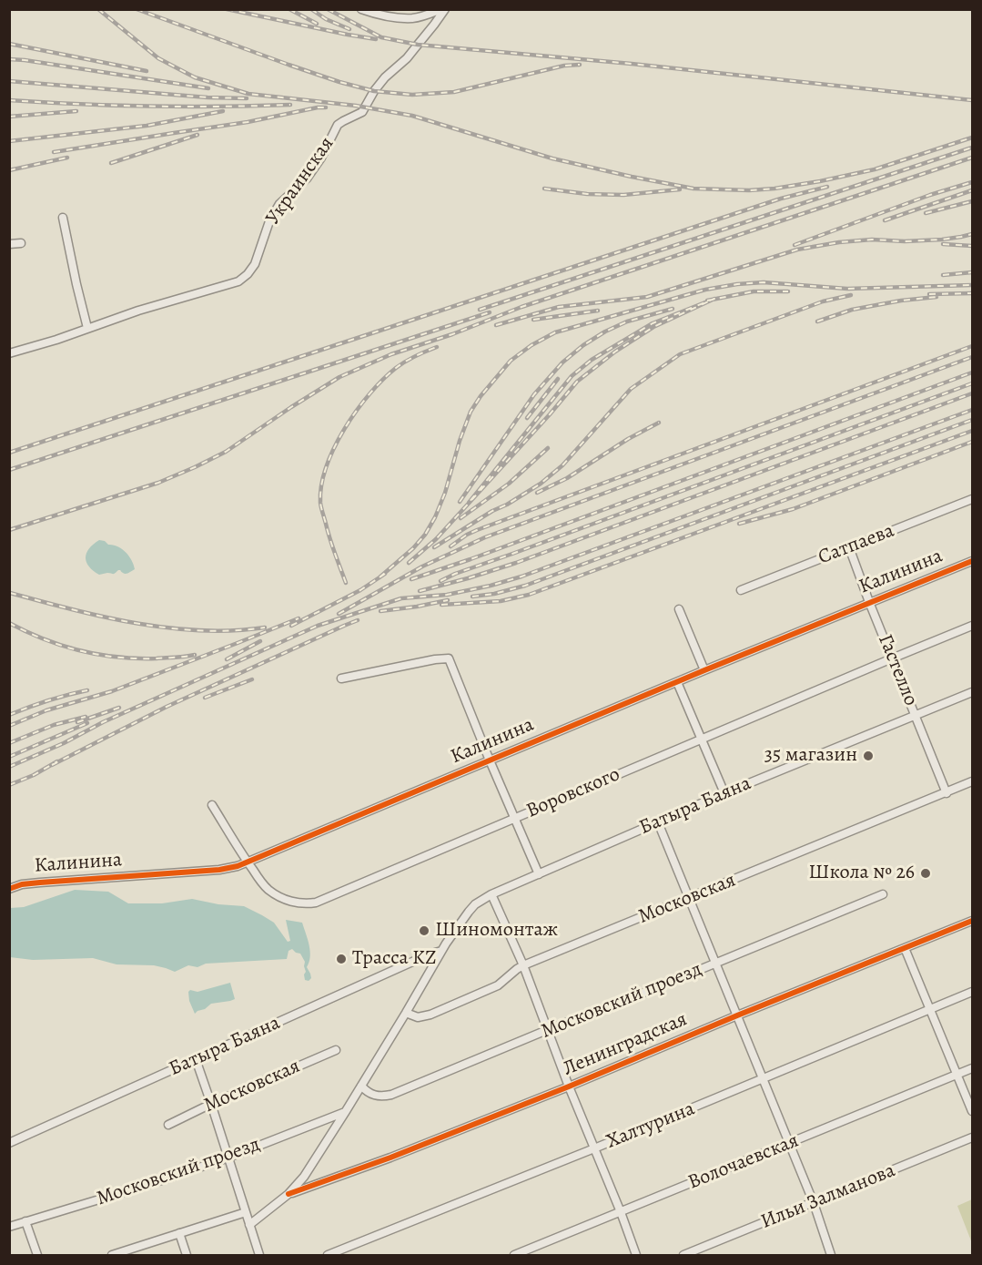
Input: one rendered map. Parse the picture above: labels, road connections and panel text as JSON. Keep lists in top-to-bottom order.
{
  "streets": {
    "street": [
      "Украинская",
      "Сатпаева",
      "Калинина",
      "Гастелло",
      "Воровского",
      "Батыра Баяна",
      "Московская",
      "Московский проезд",
      "Ленинградская",
      "Халтурина",
      "Волочаевская",
      "Ильи Залманова"
    ]
  },
  "crossings": [
    ["Сатпаева", "Гастелло"],
    ["Калинина", "Гастелло"],
    ["Калинина", "Воровского"],
    ["Гастелло", "Воровского"],
    ["Гастелло", "Батыра Баяна"],
    ["Гастелло", "Московская"],
    ["Батыра Баяна", "Московская"],
    ["Батыра Баяна", "Московский проезд"],
    ["Батыра Баяна", "Ленинградская"]
  ],
  "places": [
    "35 магазин",
    "Школа № 26",
    "Шиномонтаж",
    "Трасса KZ"
  ]
}
